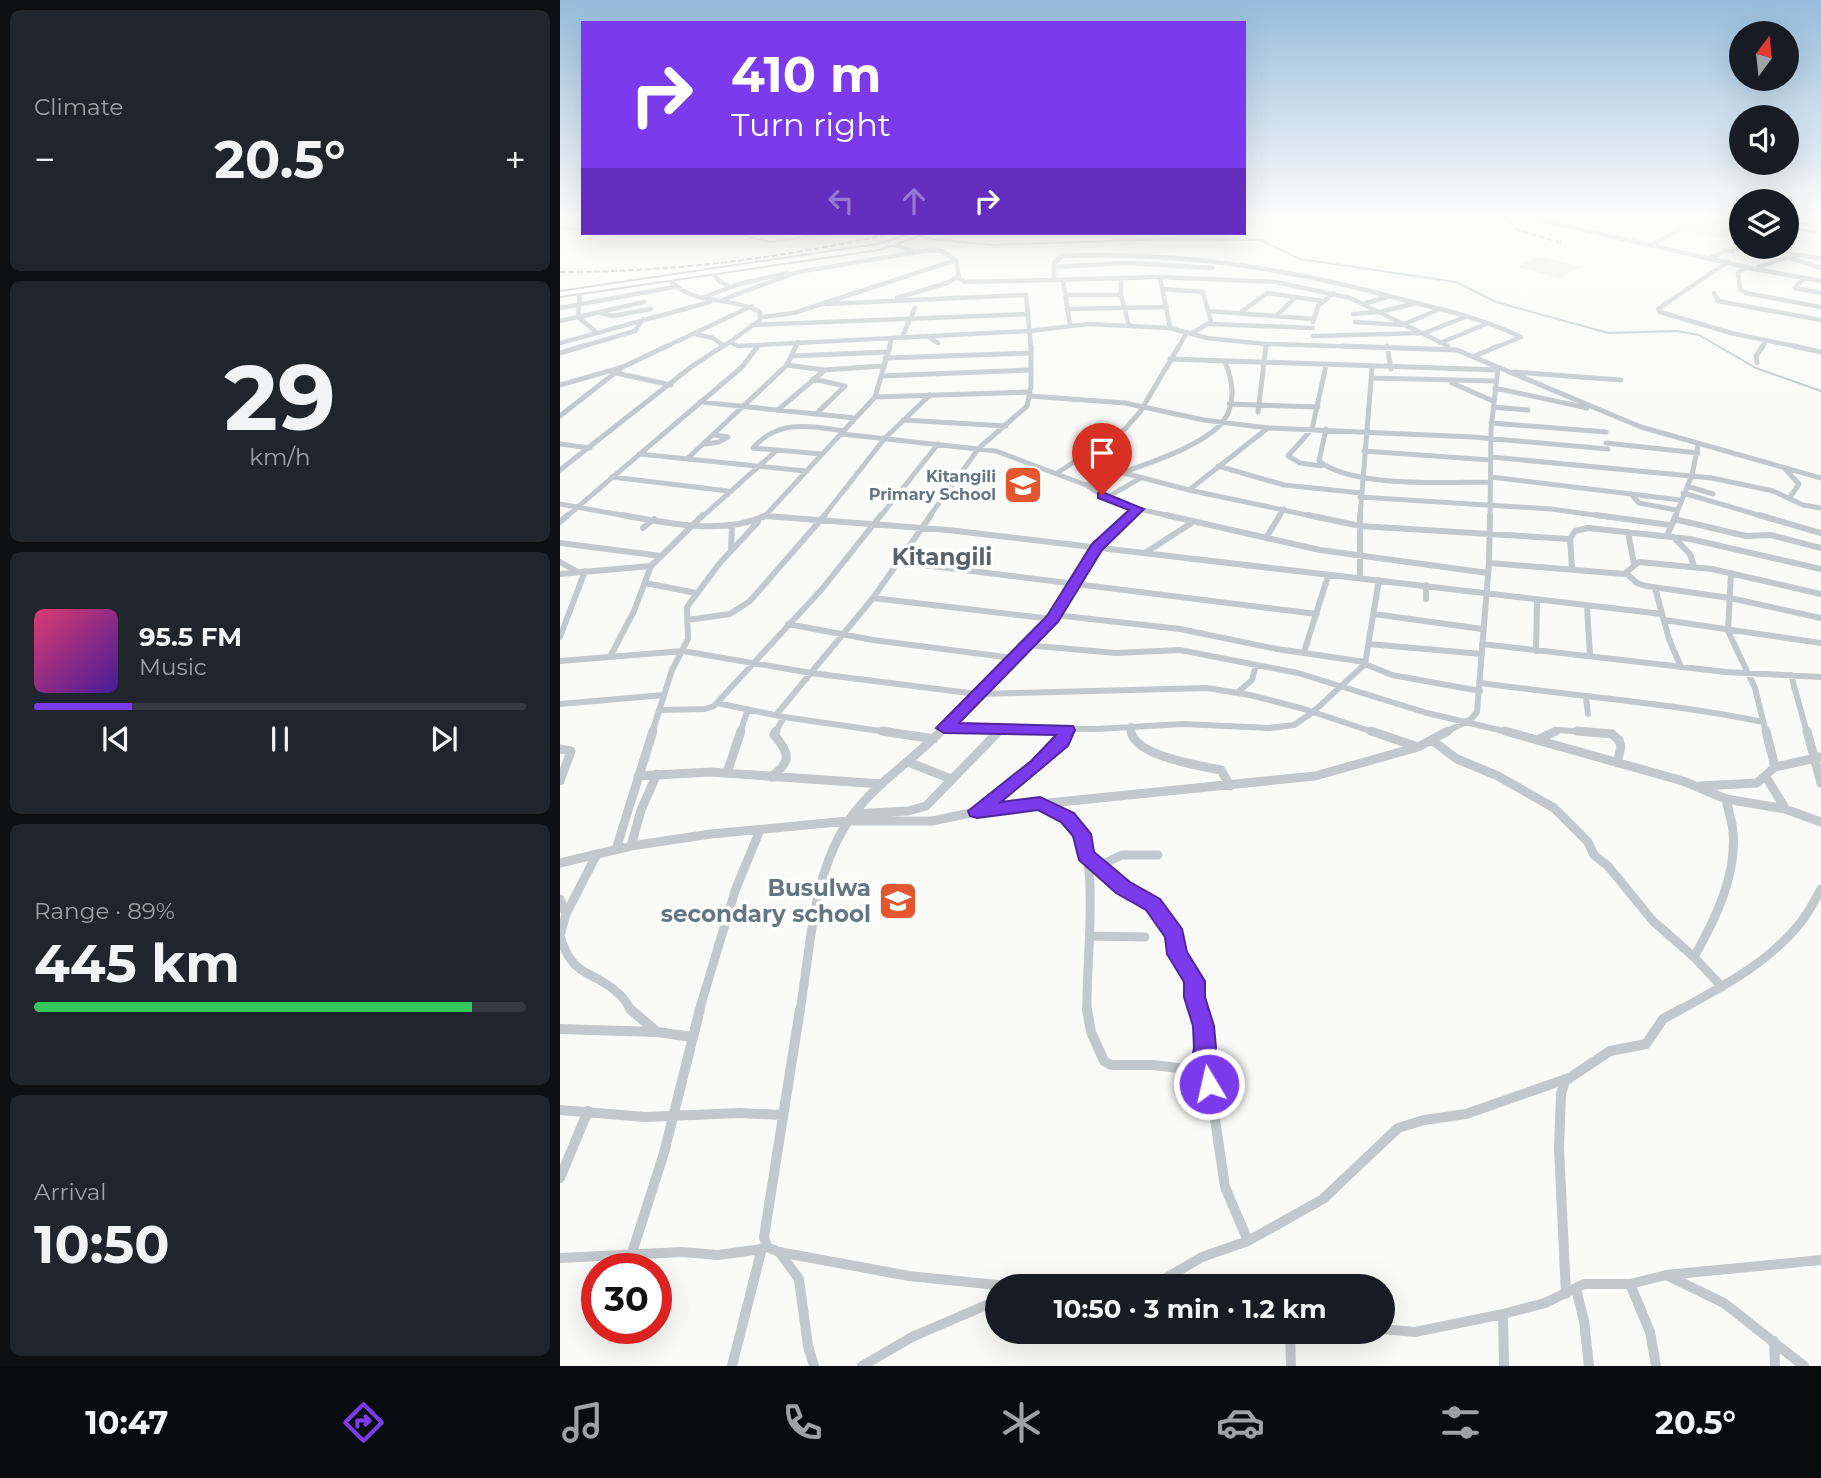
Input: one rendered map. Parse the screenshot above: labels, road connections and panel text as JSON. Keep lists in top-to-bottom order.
{
  "districts": ["Kitangili"],
  "places": {
    "school or university": ["Kitangili Primary School", "Busulwa secondary school"]
  },
  "north": "top",
  "page": {
    "tile": [
      "Climate",
      ["29", "km/h"],
      ["Range · 89%", "445 km"],
      ["Arrival", "10:50"]
    ],
    "turn": ["410 m", "Turn right"],
    "heat": ["−", "20.5°", "+"],
    "song": ["95.5 FM", "Music"],
    "limit": "30",
    "trip": "10:50 · 3 min · 1.2 km",
    "tabs": ["10:47", "20.5°"]
  }
}
